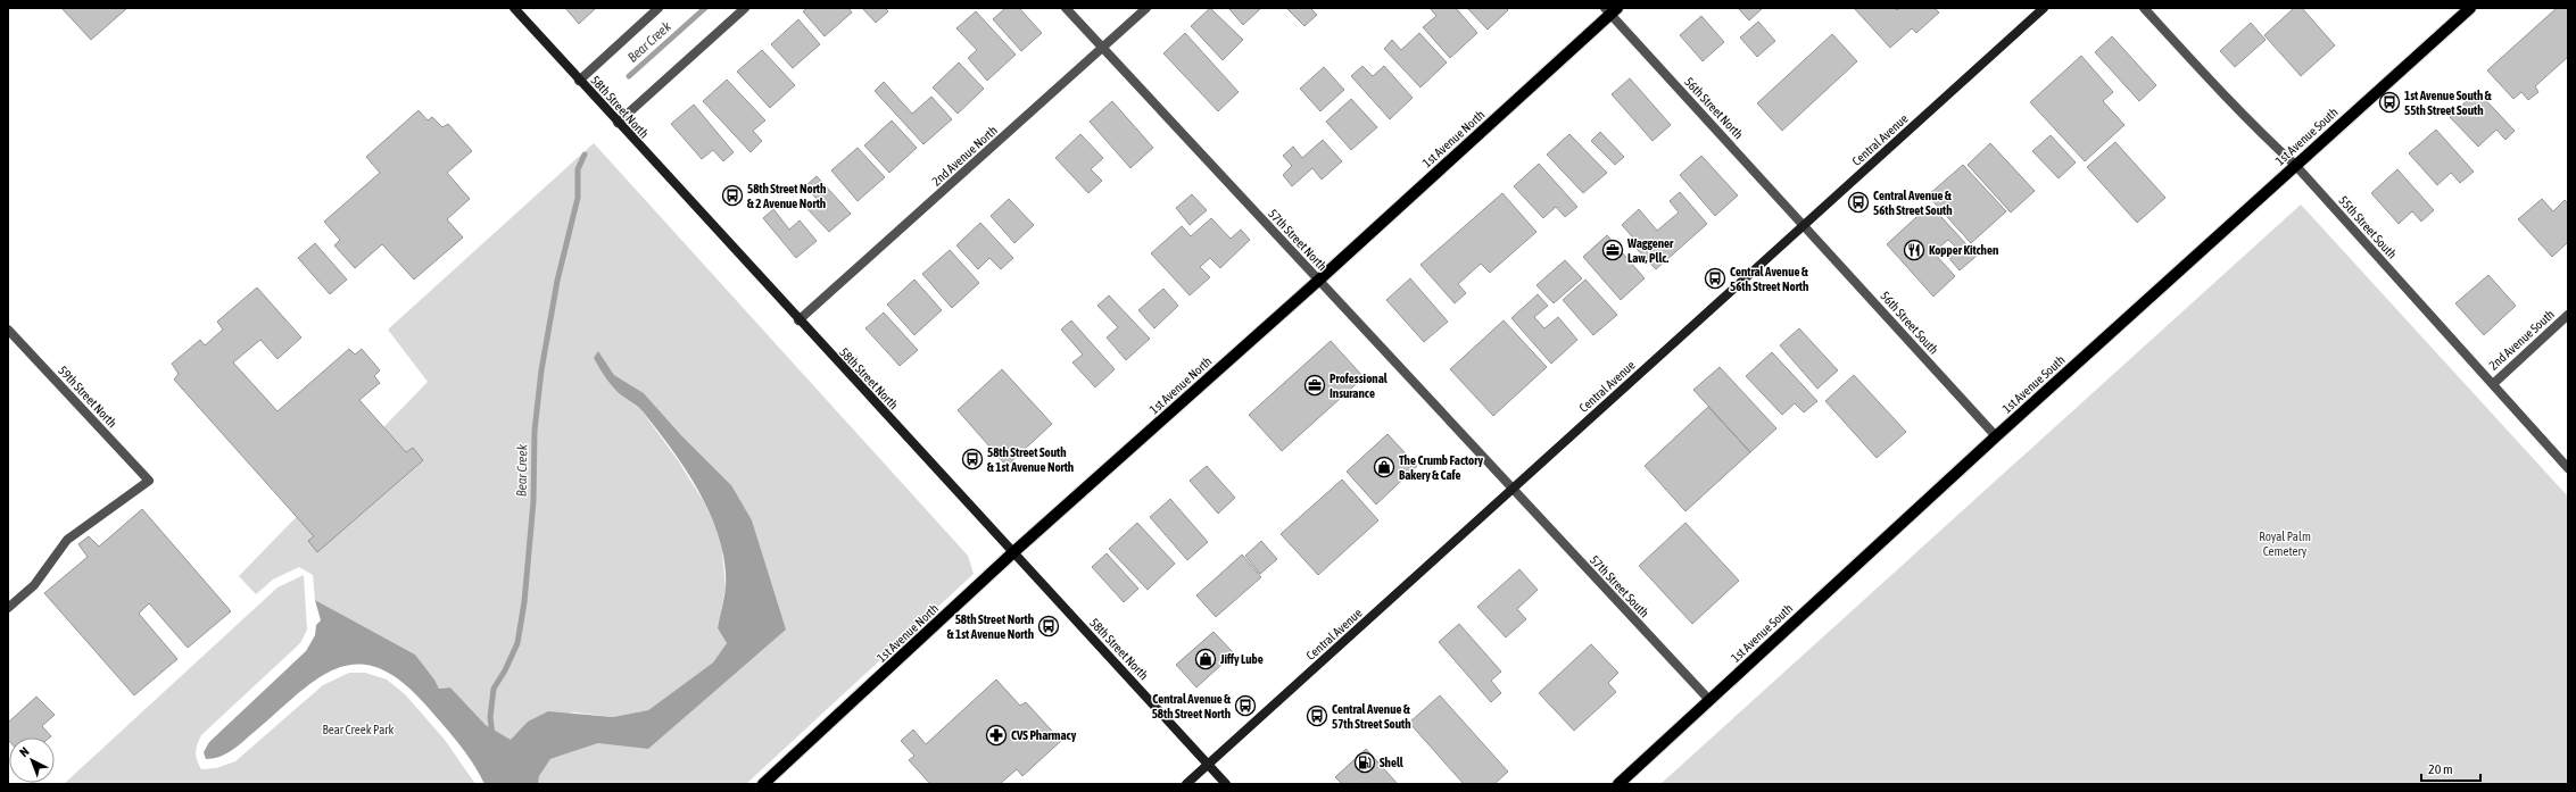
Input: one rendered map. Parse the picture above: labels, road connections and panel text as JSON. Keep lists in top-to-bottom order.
{
  "streets": {
    "main road": [
      "58th Street North",
      "1st Avenue South",
      "1st Avenue North",
      "Central Avenue"
    ],
    "street": [
      "56th Street North",
      "2nd Avenue North",
      "55th Street South",
      "57th Street North",
      "56th Street South",
      "2nd Avenue South",
      "59th Street North",
      "57th Street South"
    ]
  },
  "crossings": [
    ["58th Street North", "1st Avenue North"],
    ["58th Street North", "Central Avenue"],
    ["58th Street North", "2nd Avenue North"],
    ["56th Street North", "1st Avenue North"],
    ["56th Street North", "Central Avenue"],
    ["56th Street North", "56th Street South"],
    ["1st Avenue South", "55th Street South"],
    ["1st Avenue South", "56th Street South"],
    ["1st Avenue South", "57th Street South"],
    ["1st Avenue North", "57th Street North"],
    ["Central Avenue", "57th Street North"],
    ["Central Avenue", "56th Street South"],
    ["Central Avenue", "57th Street South"],
    ["2nd Avenue North", "57th Street North"],
    ["55th Street South", "2nd Avenue South"],
    ["57th Street North", "57th Street South"]
  ],
  "water": ["Bear Creek"],
  "parks": ["Royal Palm Cemetery", "Bear Creek Park"],
  "places": {
    "bus stop": [
      "1st Avenue South & 55th Street South",
      "58th Street North & 2 Avenue North",
      "Central Avenue & 56th Street South",
      "Central Avenue & 56th Street North",
      "58th Street South & 1st Avenue North",
      "58th Street North & 1st Avenue North",
      "Central Avenue & 58th Street North",
      "Central Avenue & 57th Street South"
    ],
    "office": ["Waggener Law, Pllc.", "Professional Insurance"],
    "restaurant": ["Kopper Kitchen"],
    "shop": ["The Crumb Factory Bakery & Cafe", "Jiffy Lube"],
    "pharmacy": ["CVS Pharmacy"],
    "fuel station": ["Shell"]
  },
  "scale_bar": "20 m",
  "north": "top left"
}
